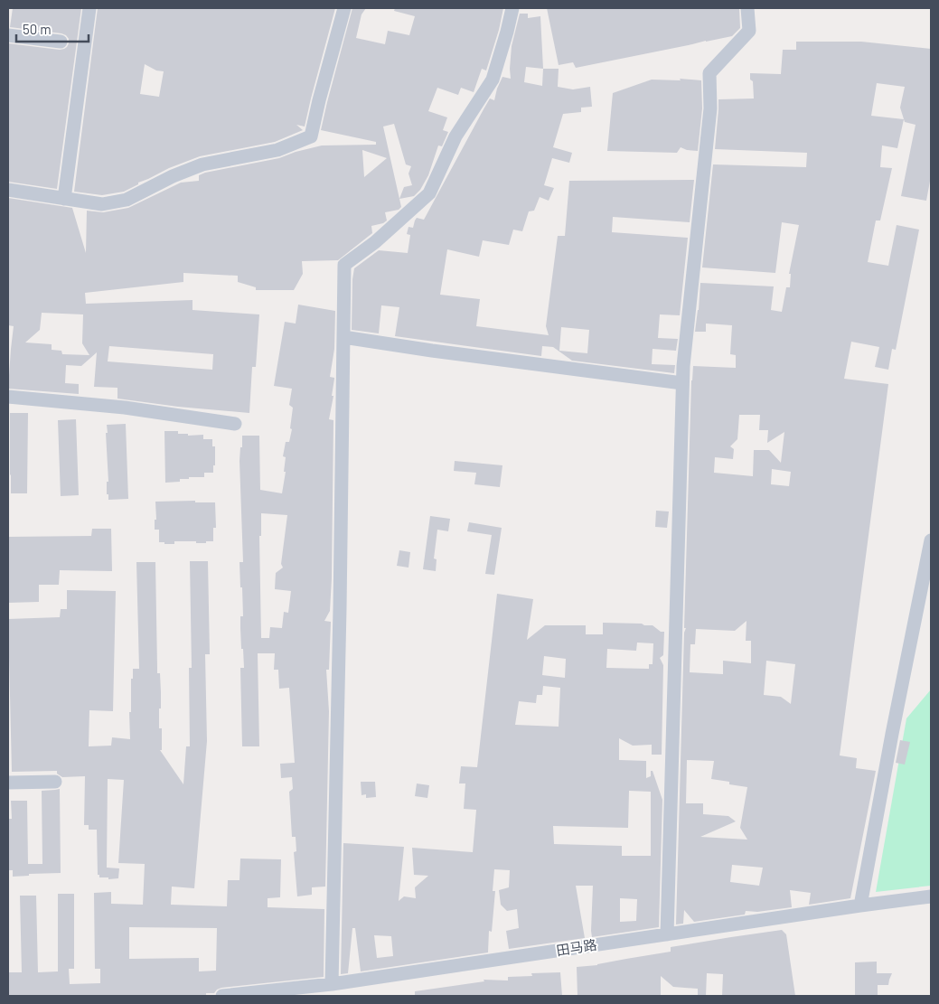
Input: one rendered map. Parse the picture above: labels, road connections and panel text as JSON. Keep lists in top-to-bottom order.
{
  "streets": {
    "street": ["田马路"]
  },
  "scale_bar": "50 m"
}
